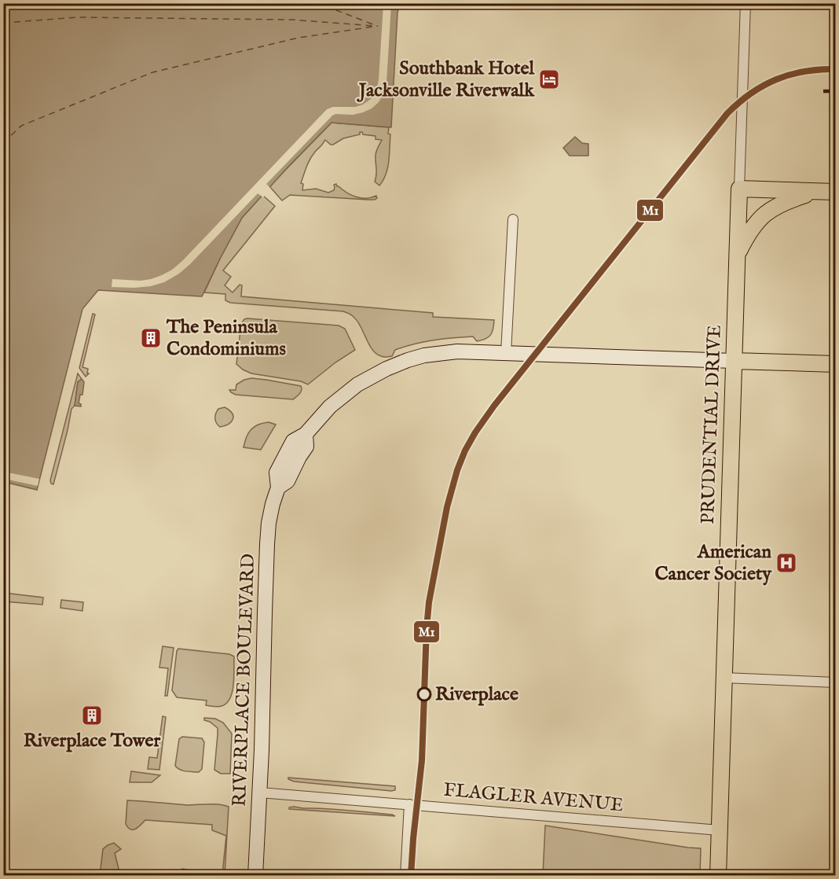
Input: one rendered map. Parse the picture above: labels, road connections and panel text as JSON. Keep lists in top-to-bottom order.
{
  "streets": {
    "main road": ["PRUDENTIAL DRIVE", "RIVERPLACE BOULEVARD"],
    "street": ["FLAGLER AVENUE"]
  },
  "crossings": [
    ["PRUDENTIAL DRIVE", "RIVERPLACE BOULEVARD"],
    ["PRUDENTIAL DRIVE", "FLAGLER AVENUE"],
    ["RIVERPLACE BOULEVARD", "FLAGLER AVENUE"]
  ],
  "places": {
    "hotel": ["Southbank Hotel Jacksonville Riverwalk"],
    "building": ["The Peninsula Condominiums", "Riverplace Tower"],
    "hospital": ["American Cancer Society"],
    "other": ["Riverplace"]
  },
  "lines": ["transit line M1"]
}
